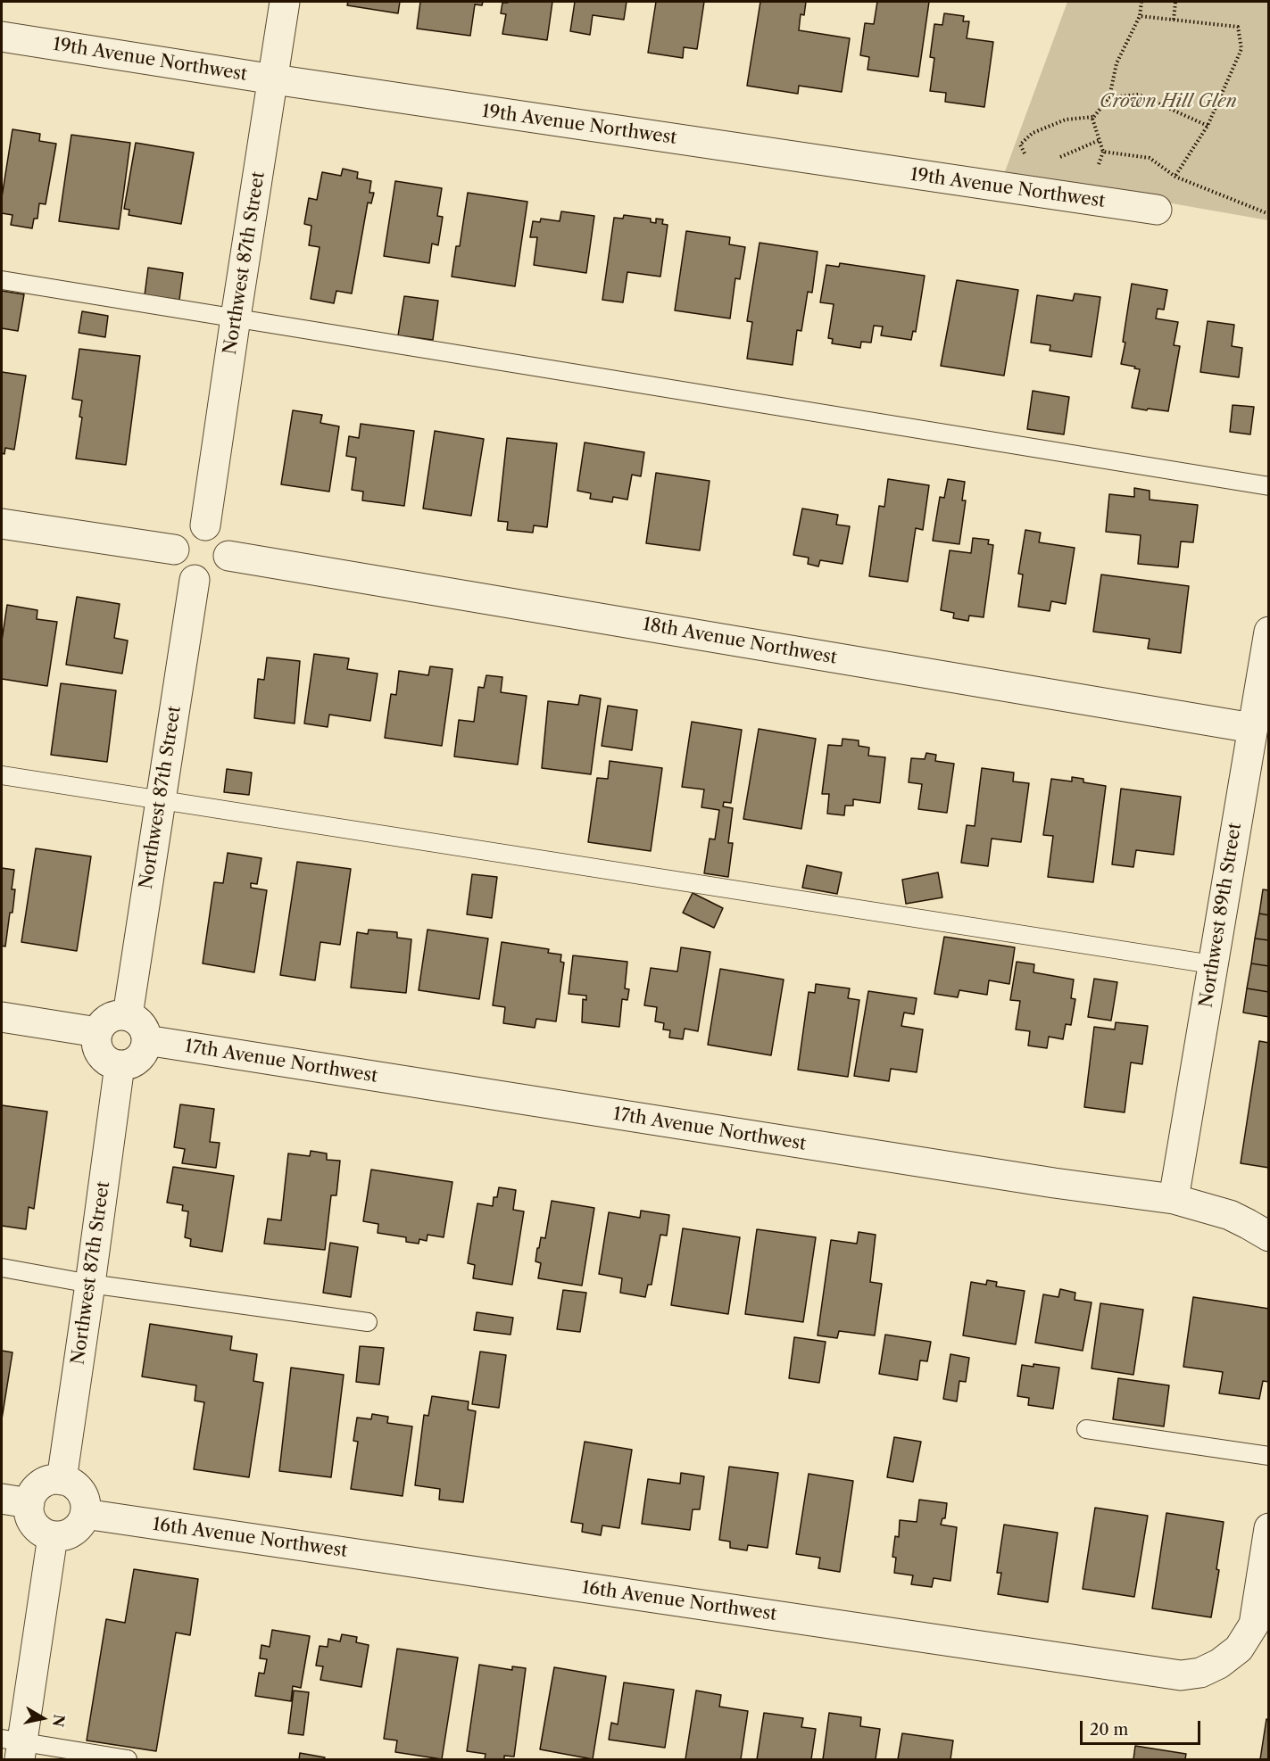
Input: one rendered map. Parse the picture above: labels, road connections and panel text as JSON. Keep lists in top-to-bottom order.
{
  "streets": {
    "street": [
      "19th Avenue Northwest",
      "Northwest 87th Street",
      "18th Avenue Northwest",
      "Northwest 89th Street",
      "17th Avenue Northwest",
      "16th Avenue Northwest"
    ]
  },
  "crossings": [
    ["19th Avenue Northwest", "Northwest 87th Street"],
    ["Northwest 87th Street", "18th Avenue Northwest"],
    ["Northwest 87th Street", "17th Avenue Northwest"],
    ["Northwest 87th Street", "16th Avenue Northwest"],
    ["18th Avenue Northwest", "Northwest 89th Street"],
    ["Northwest 89th Street", "17th Avenue Northwest"]
  ],
  "parks": ["Crown Hill Glen"],
  "scale_bar": "20 m",
  "north": "right"
}
